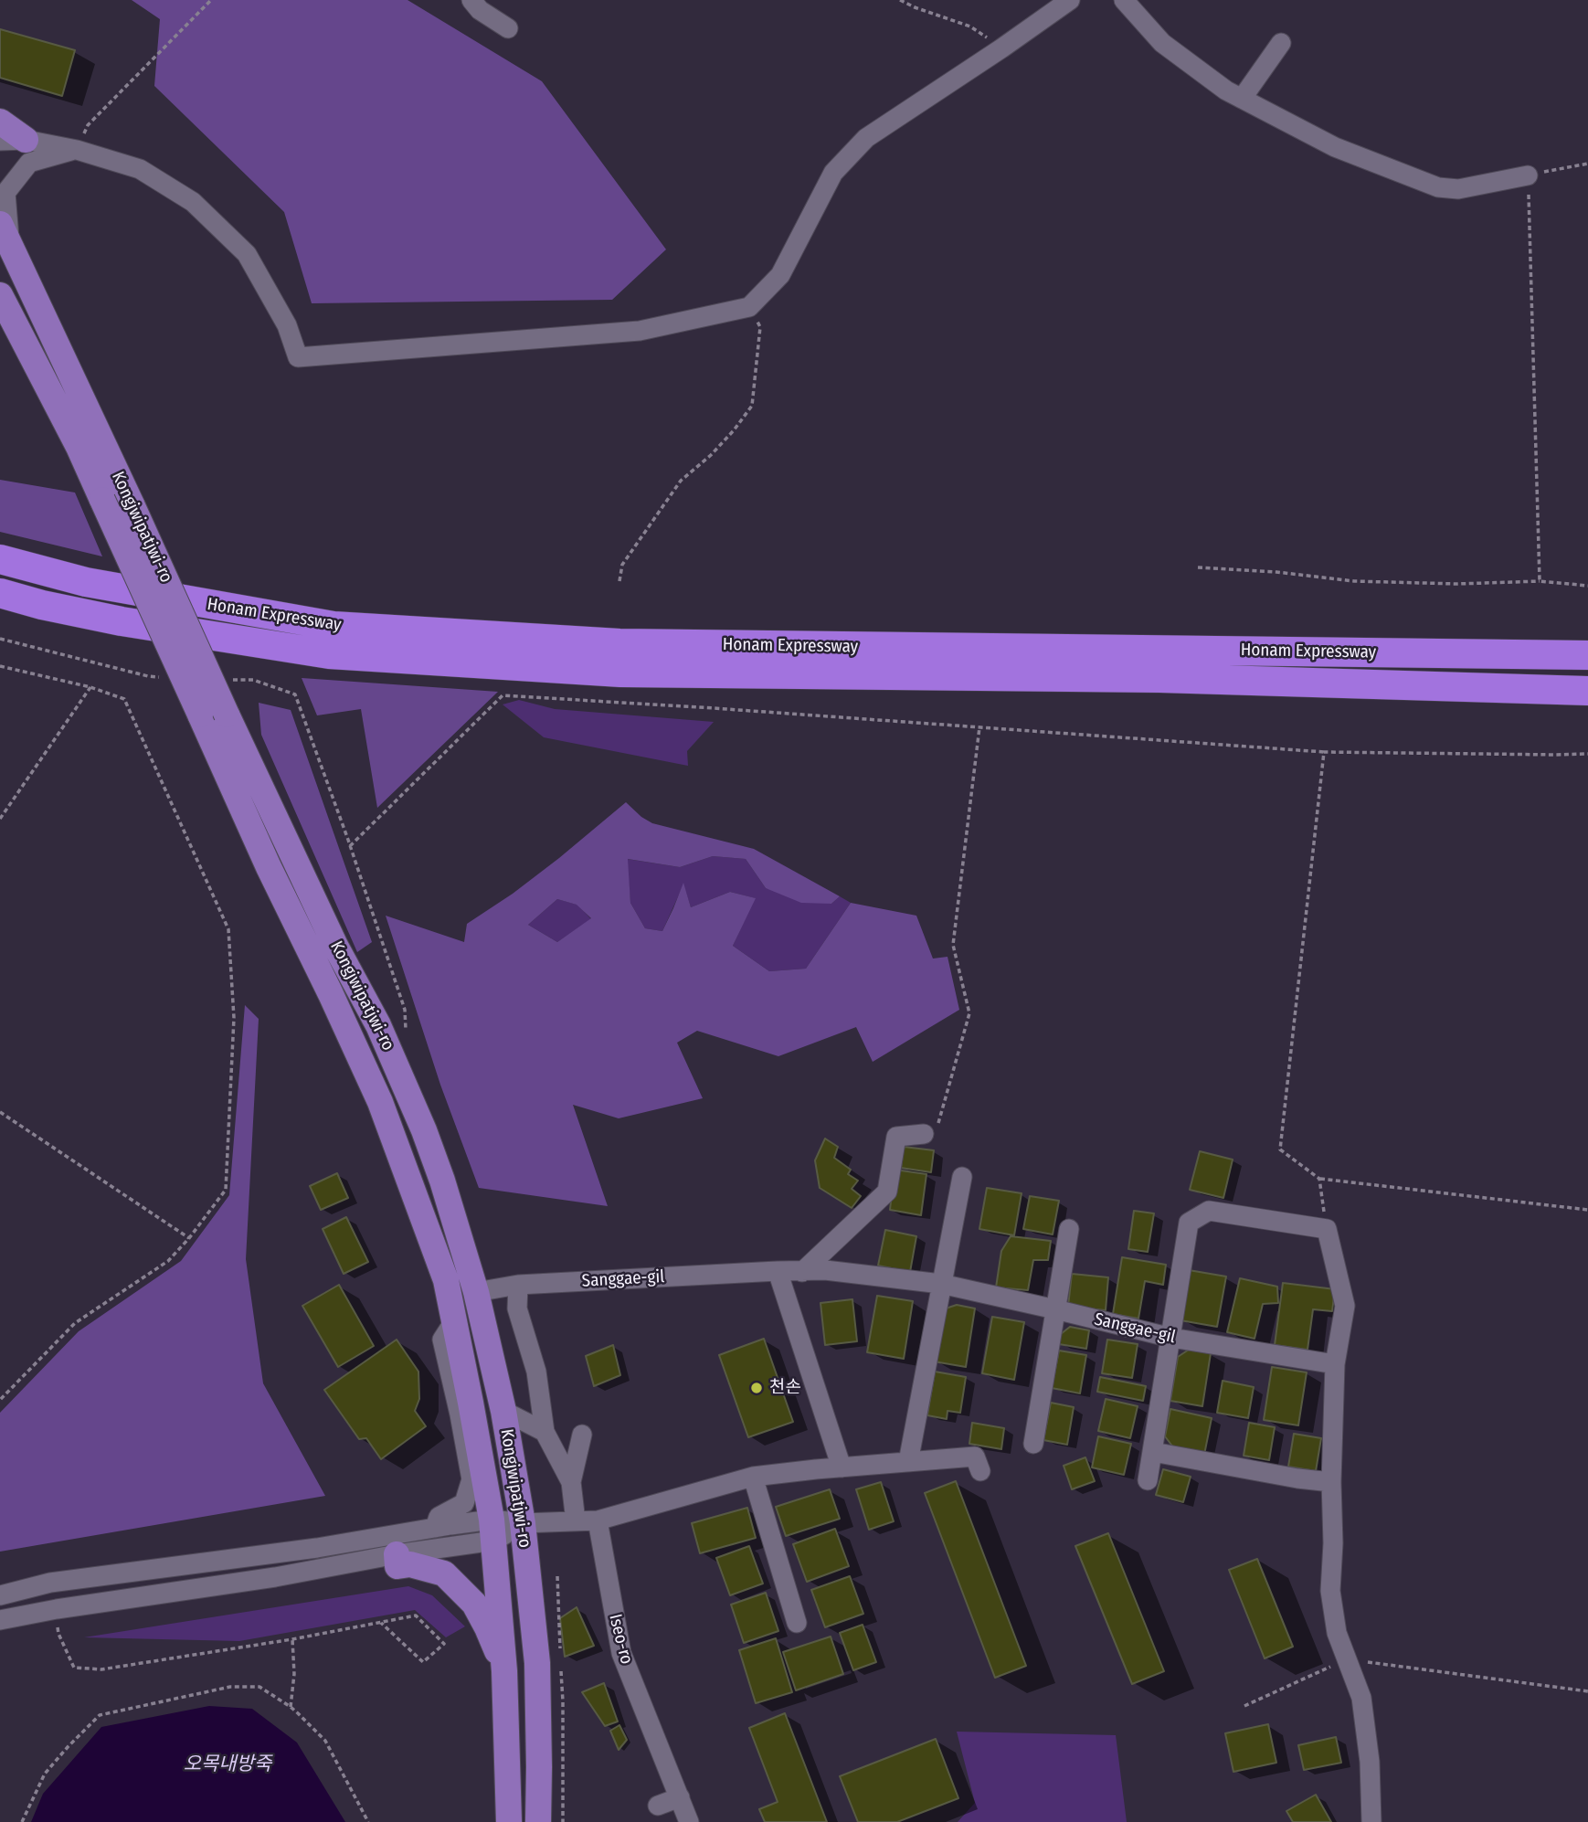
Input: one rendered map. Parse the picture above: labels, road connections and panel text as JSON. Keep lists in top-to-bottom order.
{
  "streets": {
    "highway": ["Honam Expressway"],
    "main road": ["Kongjwipatjwi-ro"],
    "street": ["Sanggae-gil", "Iseo-ro"]
  },
  "crossings": [
    ["Kongjwipatjwi-ro", "Sanggae-gil"]
  ],
  "water": ["오목내방죽"],
  "places": ["천손"]
}
